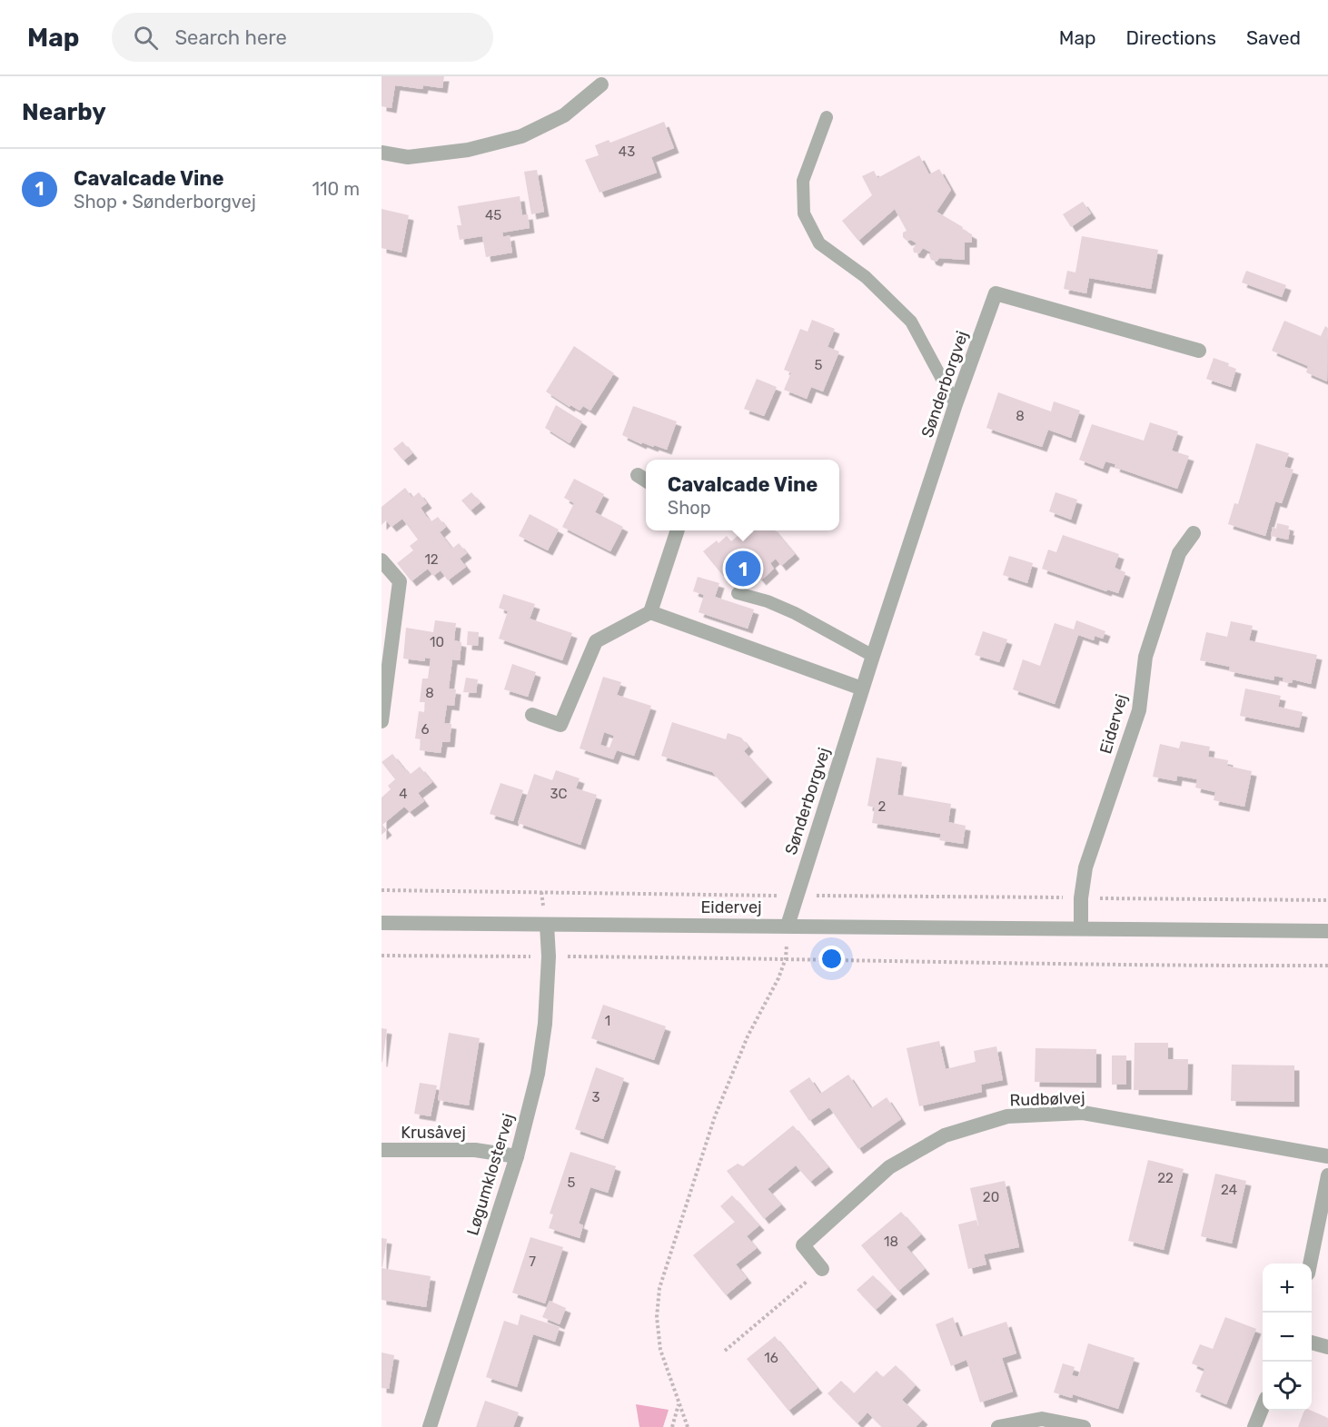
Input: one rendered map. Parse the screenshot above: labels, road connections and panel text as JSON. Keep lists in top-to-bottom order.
{
  "streets": {
    "street": [
      "Sønderborgvej",
      "Eidervej",
      "Rudbølvej",
      "Krusåvej",
      "Løgumklostervej"
    ]
  },
  "crossings": [
    ["Sønderborgvej", "Eidervej"],
    ["Eidervej", "Løgumklostervej"],
    ["Krusåvej", "Løgumklostervej"]
  ],
  "house_numbers": [
    "43",
    "45",
    "5",
    "8",
    "12",
    "10",
    "8",
    "6",
    "4",
    "3C",
    "2",
    "1",
    "3",
    "22",
    "5",
    "24",
    "20",
    "18",
    "7",
    "16"
  ],
  "page": {
    "header": "Map",
    "search": "Search here",
    "nav": ["Map", "Directions", "Saved"],
    "heading": "Nearby",
    "list": [
      {
        "mark": "1",
        "name": "Cavalcade Vine",
        "note": "Shop · Sønderborgvej",
        "value": "110 m"
      }
    ],
    "popup": ["Cavalcade Vine", "Shop"],
    "pins": "1",
    "map_buttons": ["+", "−"]
  }
}
